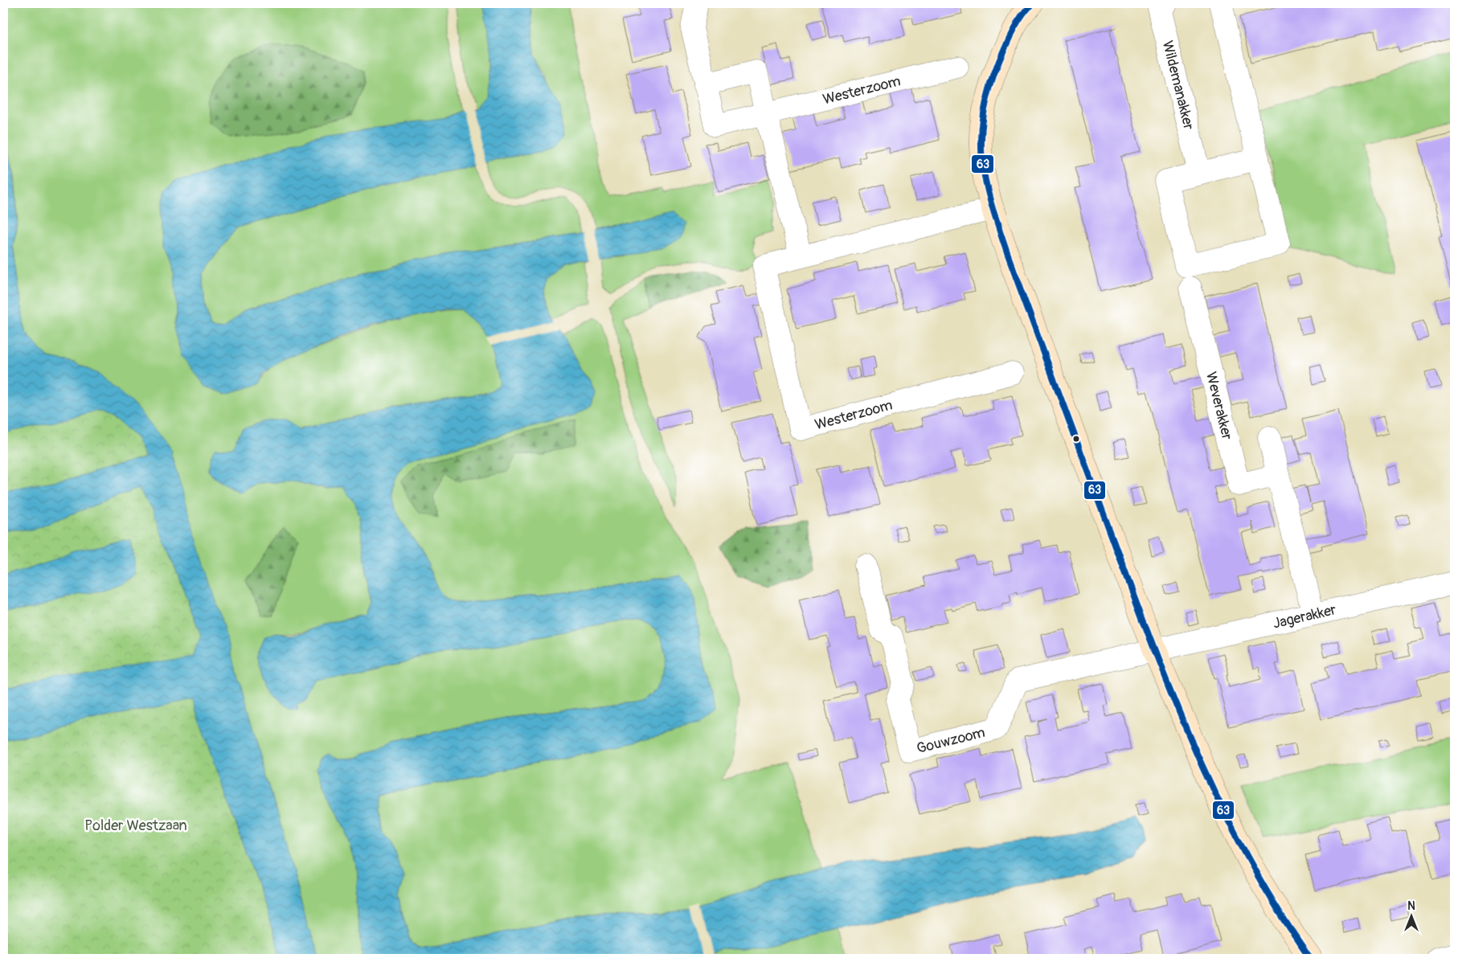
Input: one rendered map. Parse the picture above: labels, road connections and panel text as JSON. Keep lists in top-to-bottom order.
{
  "streets": {
    "street": [
      "Wildemanakker",
      "Westerzoom",
      "Weverakker",
      "Jagerakker",
      "Gouwzoom"
    ]
  },
  "crossings": [
    ["Jagerakker", "Gouwzoom"]
  ],
  "parks": ["Polder Westzaan"],
  "lines": ["transit line 63"],
  "north": "top"
}
